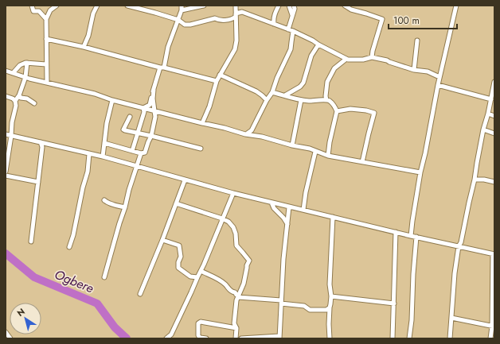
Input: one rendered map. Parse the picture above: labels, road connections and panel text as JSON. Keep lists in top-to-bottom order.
{
  "water": ["Ogbere"],
  "scale_bar": "100 m",
  "north": "top left"
}
